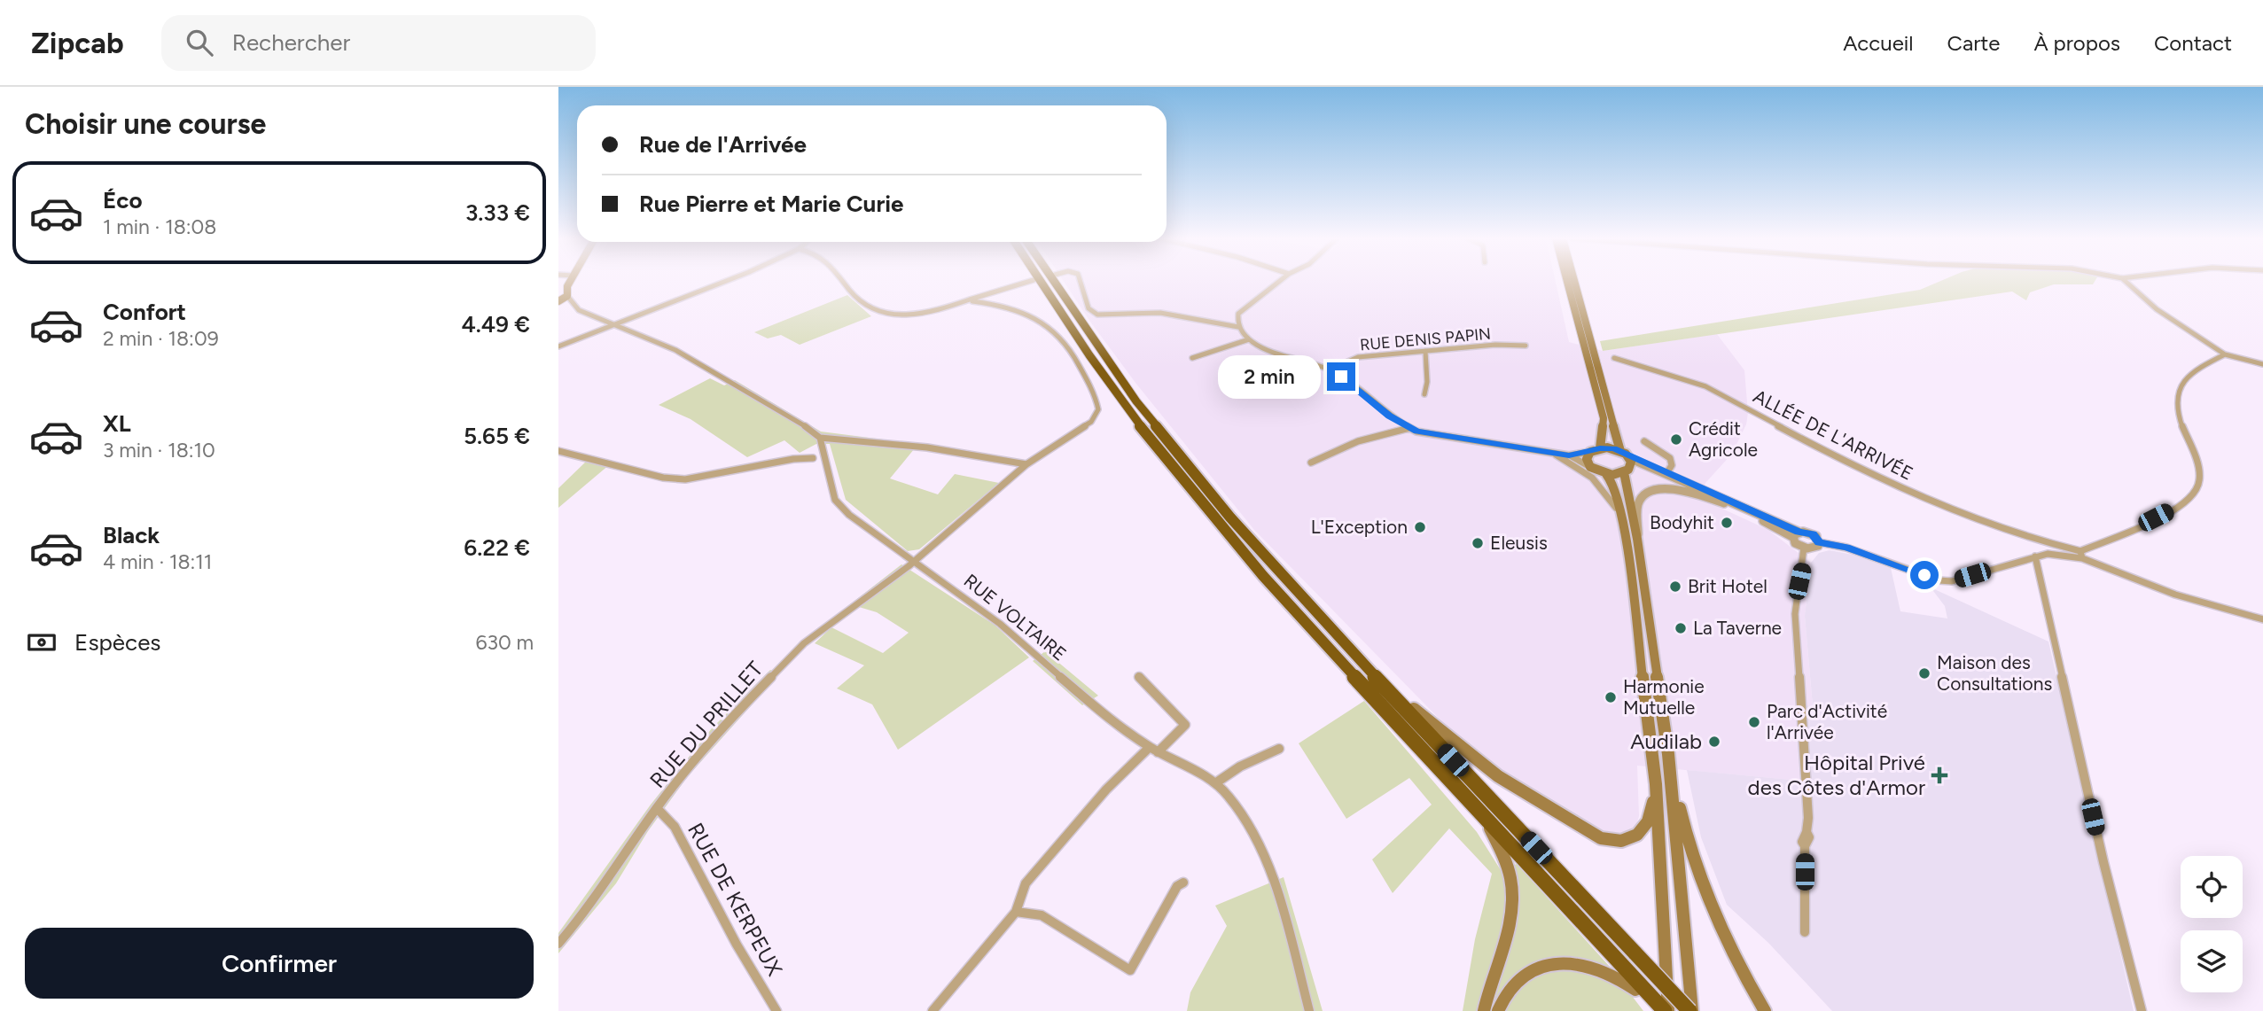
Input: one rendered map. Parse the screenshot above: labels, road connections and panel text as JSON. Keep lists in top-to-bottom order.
{
  "streets": {
    "street": [
      "RUE DENIS PAPIN",
      "ALLÉE DE L'ARRIVÉE",
      "RUE VOLTAIRE",
      "RUE DU PRILLET",
      "RUE DE KERPEUX"
    ]
  },
  "crossings": [
    ["RUE VOLTAIRE", "RUE DU PRILLET"],
    ["RUE DU PRILLET", "RUE DE KERPEUX"]
  ],
  "places": {
    "other": [
      "Crédit Agricole",
      "Bodyhit",
      "L'Exception",
      "Eleusis",
      "Brit Hotel",
      "La Taverne",
      "Maison des Consultations",
      "Harmonie Mutuelle",
      "Parc d'Activité l'Arrivée",
      "Audilab"
    ],
    "health": ["Hôpital Privé des Côtes d'Armor"]
  },
  "page": {
    "header": "Zipcab",
    "search": "Rechercher",
    "nav": [
      "Accueil",
      "Carte",
      "À propos",
      "Contact"
    ],
    "heading": "Choisir une course",
    "banner": ["Rue de l'Arrivée", "Rue Pierre et Marie Curie"],
    "list": [
      {
        "name": "Éco",
        "note": "1 min · 18:08",
        "value": "3.33 €"
      },
      {
        "name": "Confort",
        "note": "2 min · 18:09",
        "value": "4.49 €"
      },
      {
        "name": "XL",
        "note": "3 min · 18:10",
        "value": "5.65 €"
      },
      {
        "name": "Black",
        "note": "4 min · 18:11",
        "value": "6.22 €"
      }
    ],
    "bubble": "2 min",
    "pay": ["Espèces", "630 m"],
    "buttons": "Confirmer"
  }
}
